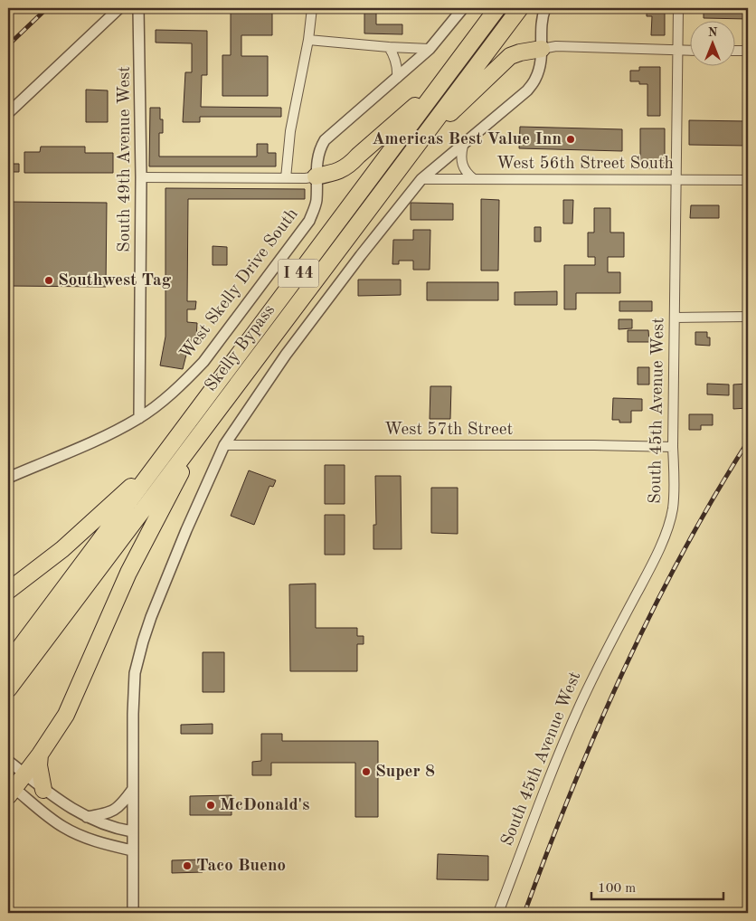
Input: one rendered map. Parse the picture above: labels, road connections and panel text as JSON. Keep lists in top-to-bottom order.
{
  "streets": {
    "highway": ["I 44", "Skelly Bypass"],
    "street": [
      "South 49th Avenue West",
      "West 56th Street South",
      "West Skelly Drive South",
      "South 45th Avenue West",
      "West 57th Street"
    ]
  },
  "crossings": [
    ["South 49th Avenue West", "West Skelly Drive South"],
    ["West 56th Street South", "South 45th Avenue West"],
    ["South 45th Avenue West", "West 57th Street"]
  ],
  "places": [
    "Americas Best Value Inn",
    "Southwest Tag",
    "Super 8",
    "McDonald's",
    "Taco Bueno"
  ],
  "scale_bar": "100 m",
  "north": "top"
}
